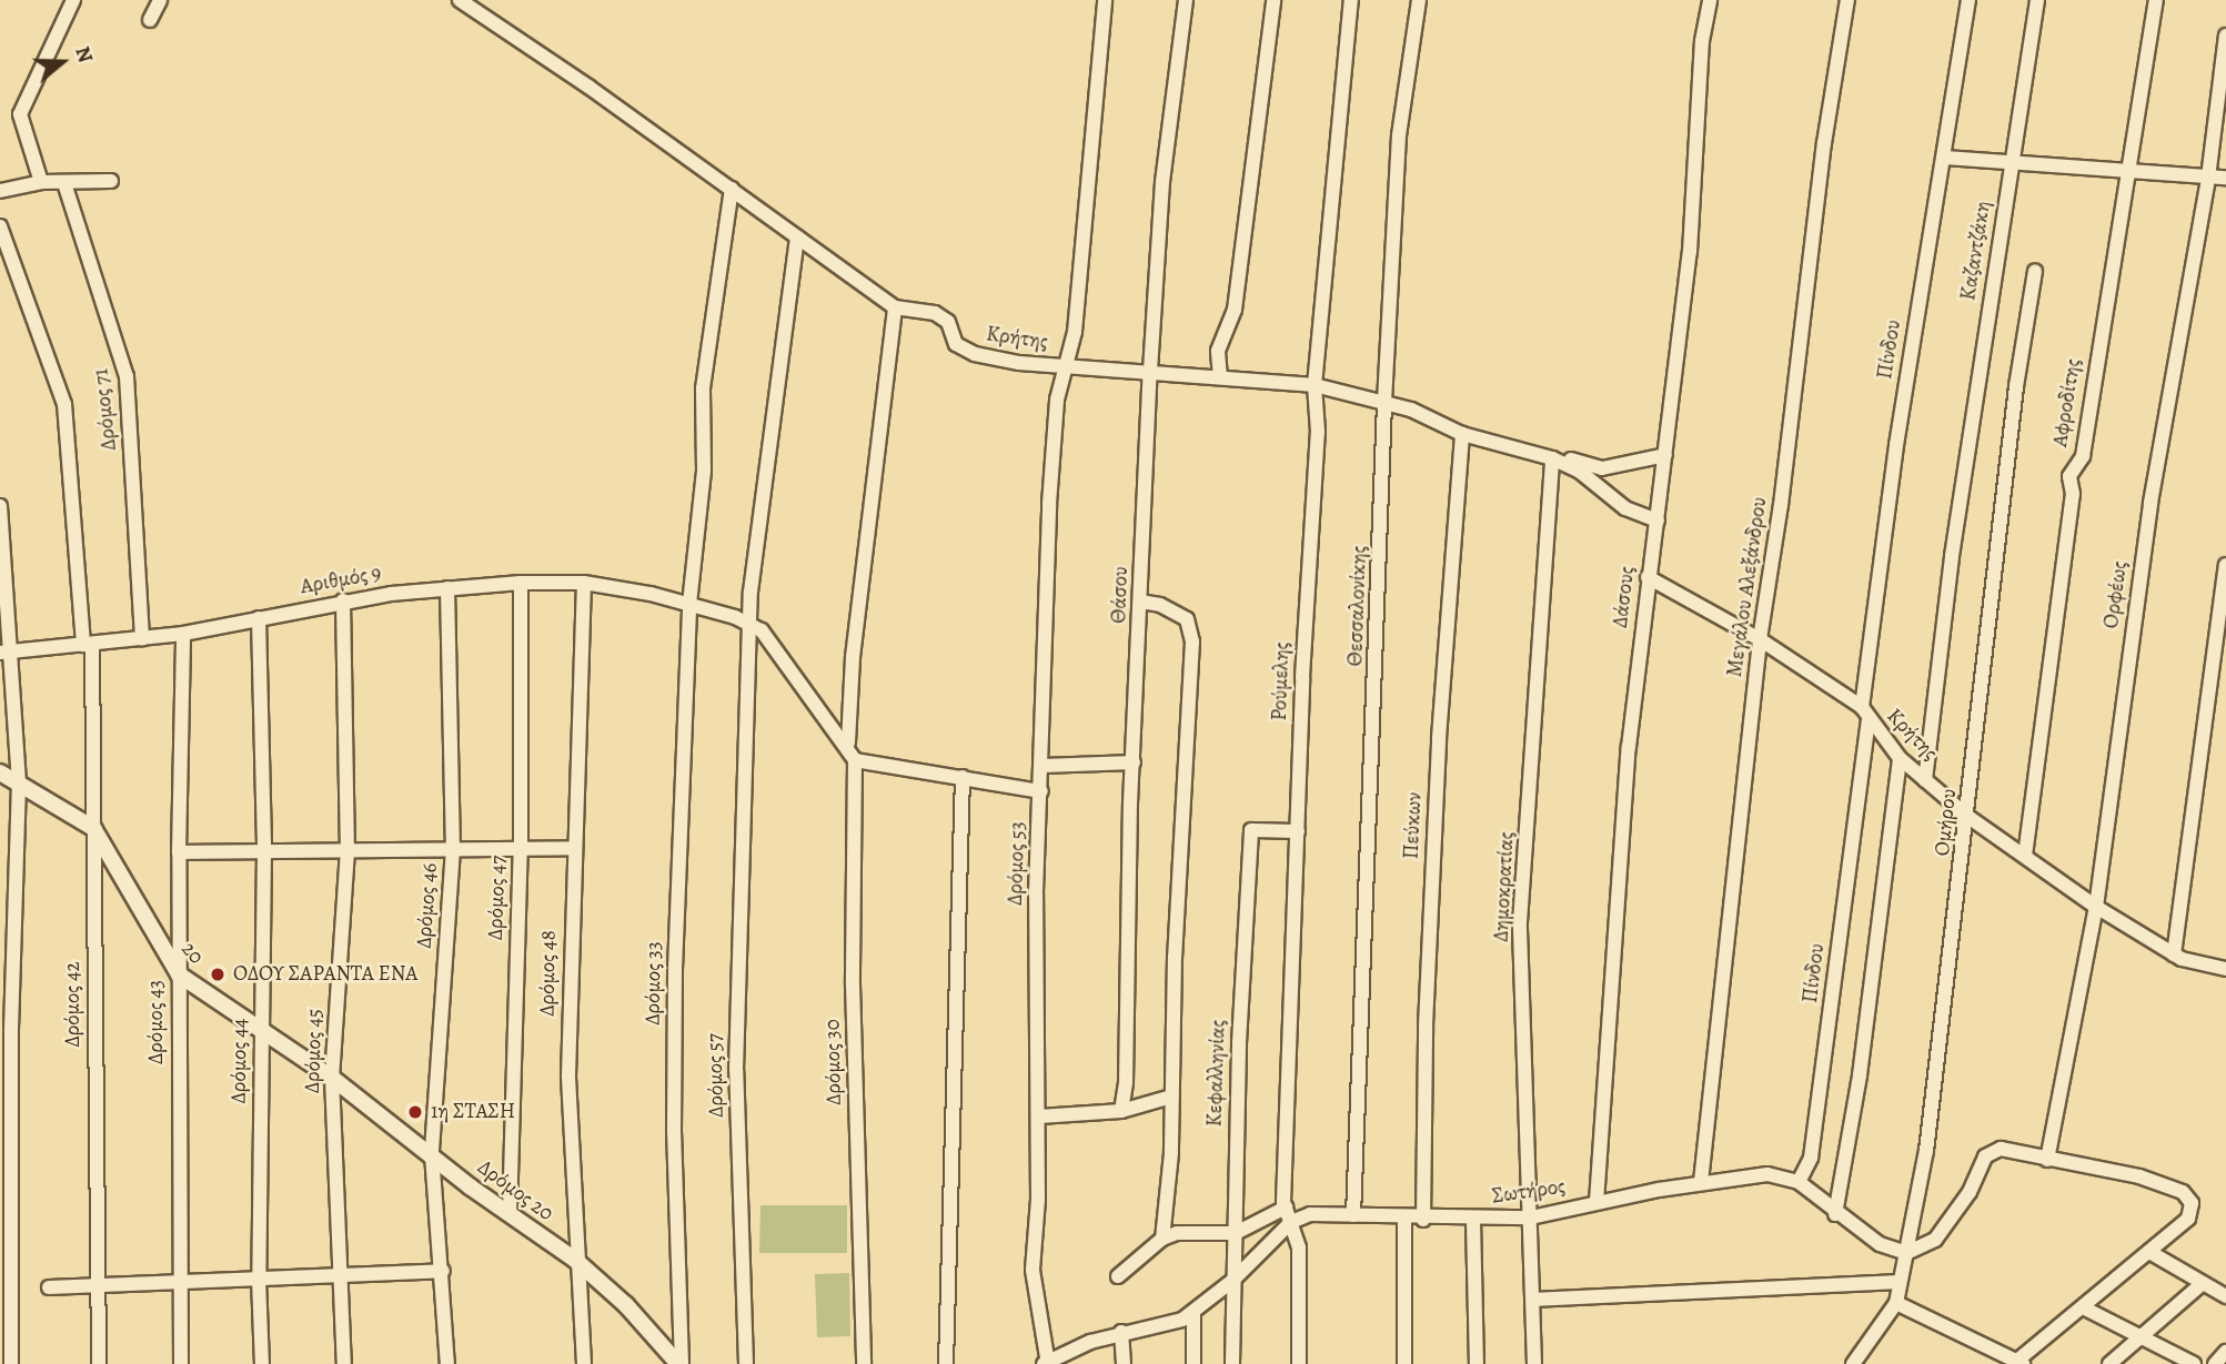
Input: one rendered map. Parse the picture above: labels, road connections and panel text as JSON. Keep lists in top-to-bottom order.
{
  "streets": {
    "street": [
      "Καζαντζάκη",
      "Κρήτης",
      "Πίνδου",
      "Αφροδίτης",
      "Δρόμος 71",
      "Αριθμός 9",
      "Μεγάλου Αλεξάνδρου",
      "Θάσου",
      "Ορφέως",
      "Δάσους",
      "Θεσσαλονίκης",
      "Ρούμελης",
      "Ομήρου",
      "Πεύκων",
      "Δρόμος 53",
      "Δημοκρατίας",
      "Δρόμος 47",
      "Δρόμος 46",
      "20",
      "Δρόμος 48",
      "Δρόμος 33",
      "Δρόμος 42",
      "Δρόμος 43",
      "Δρόμος 45",
      "Δρόμος 44",
      "Δρόμος 30",
      "Κεφαλληνίας",
      "Δρόμος 57",
      "Δρόμος 20",
      "Σωτήρος"
    ]
  },
  "crossings": [
    ["Καζαντζάκη", "Κρήτης"],
    ["Κρήτης", "Πίνδου"],
    ["Κρήτης", "Αφροδίτης"],
    ["Κρήτης", "Μεγάλου Αλεξάνδρου"],
    ["Κρήτης", "Θάσου"],
    ["Κρήτης", "Ορφέως"],
    ["Κρήτης", "Δάσους"],
    ["Κρήτης", "Θεσσαλονίκης"],
    ["Κρήτης", "Ρούμελης"],
    ["Κρήτης", "Ομήρου"],
    ["Κρήτης", "Πεύκων"],
    ["Κρήτης", "Δρόμος 53"],
    ["Κρήτης", "Δημοκρατίας"],
    ["Κρήτης", "Δρόμος 33"],
    ["Κρήτης", "Δρόμος 30"],
    ["Κρήτης", "Δρόμος 57"],
    ["Πίνδου", "Σωτήρος"],
    ["Δρόμος 71", "Αριθμός 9"],
    ["Αριθμός 9", "Δρόμος 47"],
    ["Αριθμός 9", "Δρόμος 46"],
    ["Αριθμός 9", "Δρόμος 48"],
    ["Αριθμός 9", "Δρόμος 33"],
    ["Αριθμός 9", "Δρόμος 42"],
    ["Αριθμός 9", "Δρόμος 43"],
    ["Αριθμός 9", "Δρόμος 45"],
    ["Αριθμός 9", "Δρόμος 44"],
    ["Αριθμός 9", "Δρόμος 57"],
    ["Μεγάλου Αλεξάνδρου", "Σωτήρος"],
    ["Δάσους", "Σωτήρος"],
    ["Θεσσαλονίκης", "Σωτήρος"],
    ["Ρούμελης", "Κεφαλληνίας"],
    ["Ρούμελης", "Σωτήρος"],
    ["Πεύκων", "Σωτήρος"],
    ["Δημοκρατίας", "Σωτήρος"],
    ["Δρόμος 47", "Δρόμος 20"],
    ["Δρόμος 46", "20"],
    ["Δρόμος 46", "Δρόμος 20"],
    ["20", "Δρόμος 42"],
    ["20", "Δρόμος 43"],
    ["20", "Δρόμος 45"],
    ["20", "Δρόμος 44"],
    ["20", "Δρόμος 20"],
    ["Δρόμος 48", "Δρόμος 20"]
  ],
  "places": ["ΟΔΟΥ ΣΑΡΑΝΤΑ ΕΝΑ", "1η ΣΤΑΣΗ"],
  "north": "right"
}
